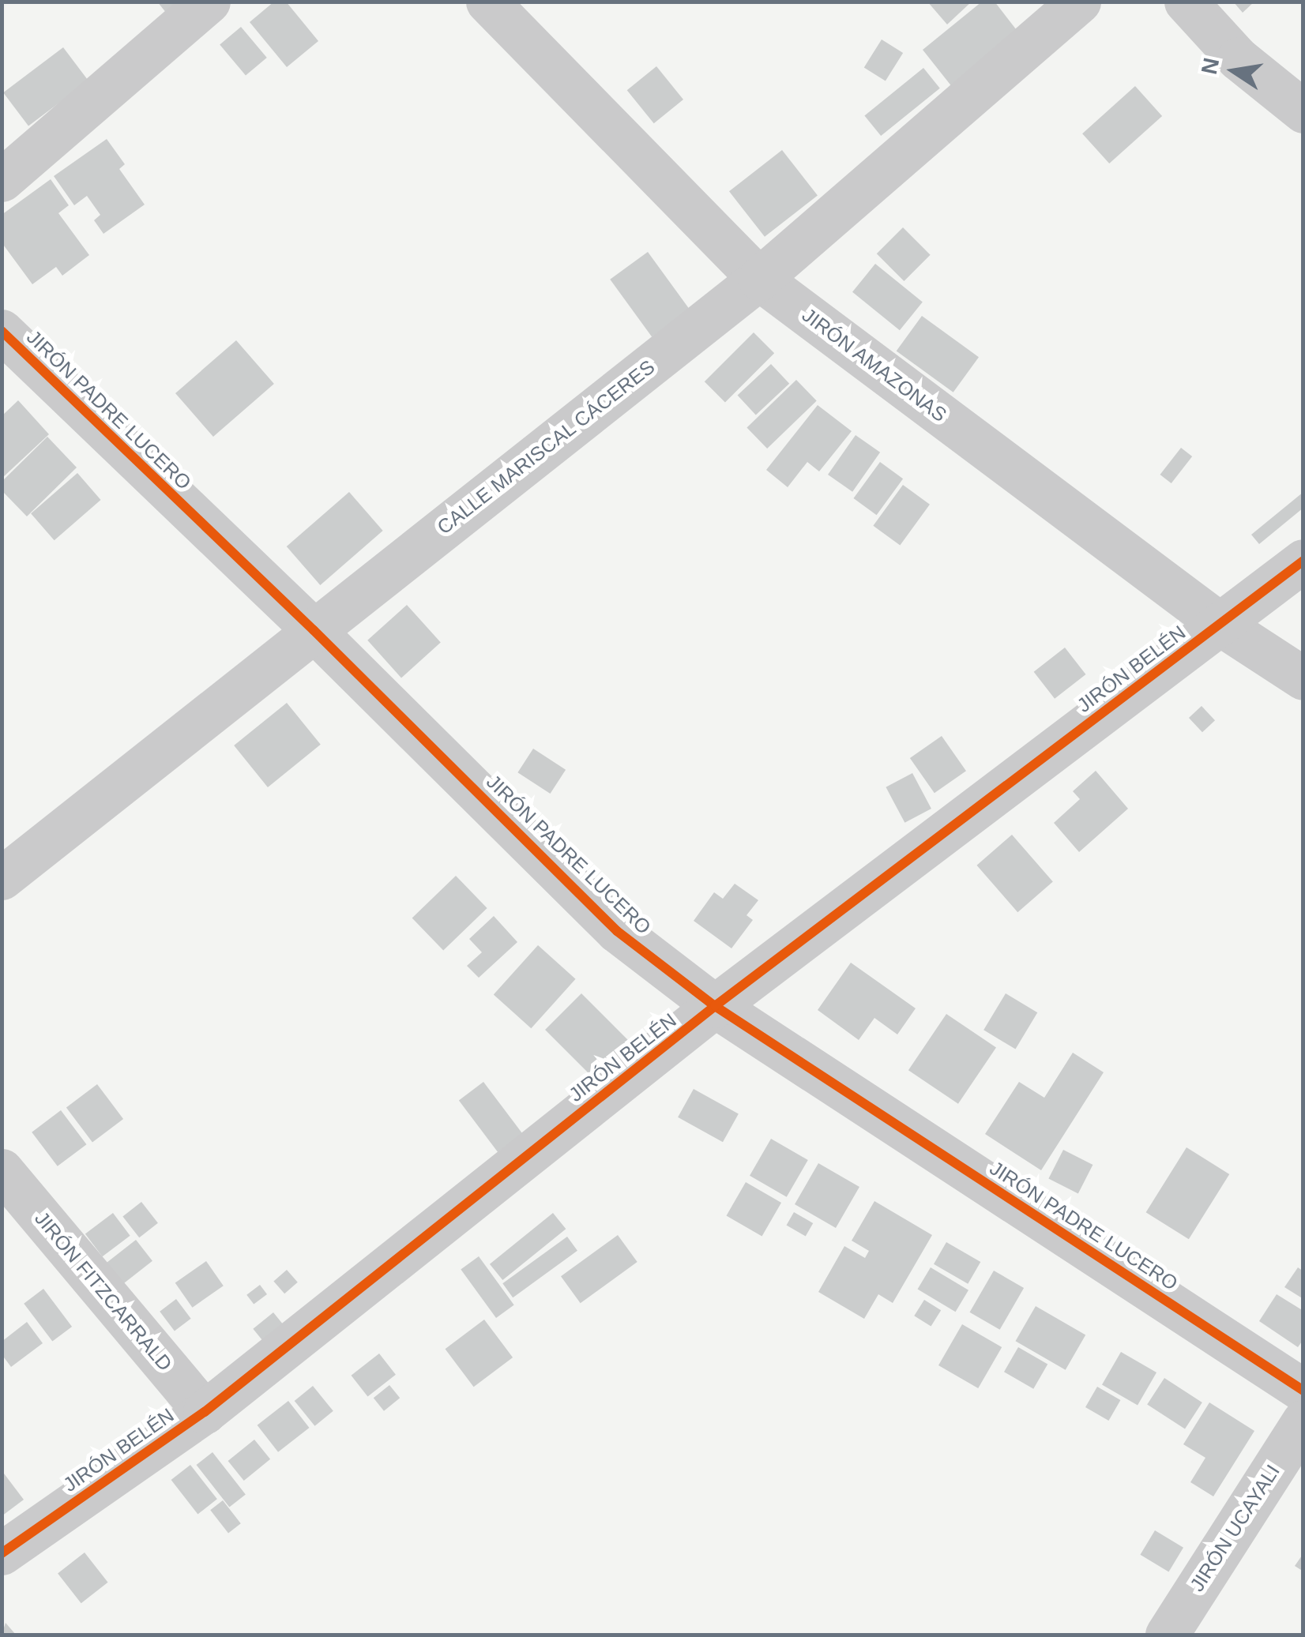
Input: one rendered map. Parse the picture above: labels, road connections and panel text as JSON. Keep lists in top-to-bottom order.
{
  "streets": {
    "street": [
      "JIRÓN AMAZONAS",
      "JIRÓN PADRE LUCERO",
      "CALLE MARISCAL CÁCERES",
      "JIRÓN BELÉN",
      "JIRÓN FITZCARRALD",
      "JIRÓN UCAYALI"
    ]
  },
  "crossings": [
    ["JIRÓN AMAZONAS", "CALLE MARISCAL CÁCERES"],
    ["JIRÓN AMAZONAS", "JIRÓN BELÉN"],
    ["JIRÓN PADRE LUCERO", "CALLE MARISCAL CÁCERES"],
    ["JIRÓN PADRE LUCERO", "JIRÓN BELÉN"],
    ["JIRÓN BELÉN", "JIRÓN FITZCARRALD"]
  ],
  "north": "left"
}
